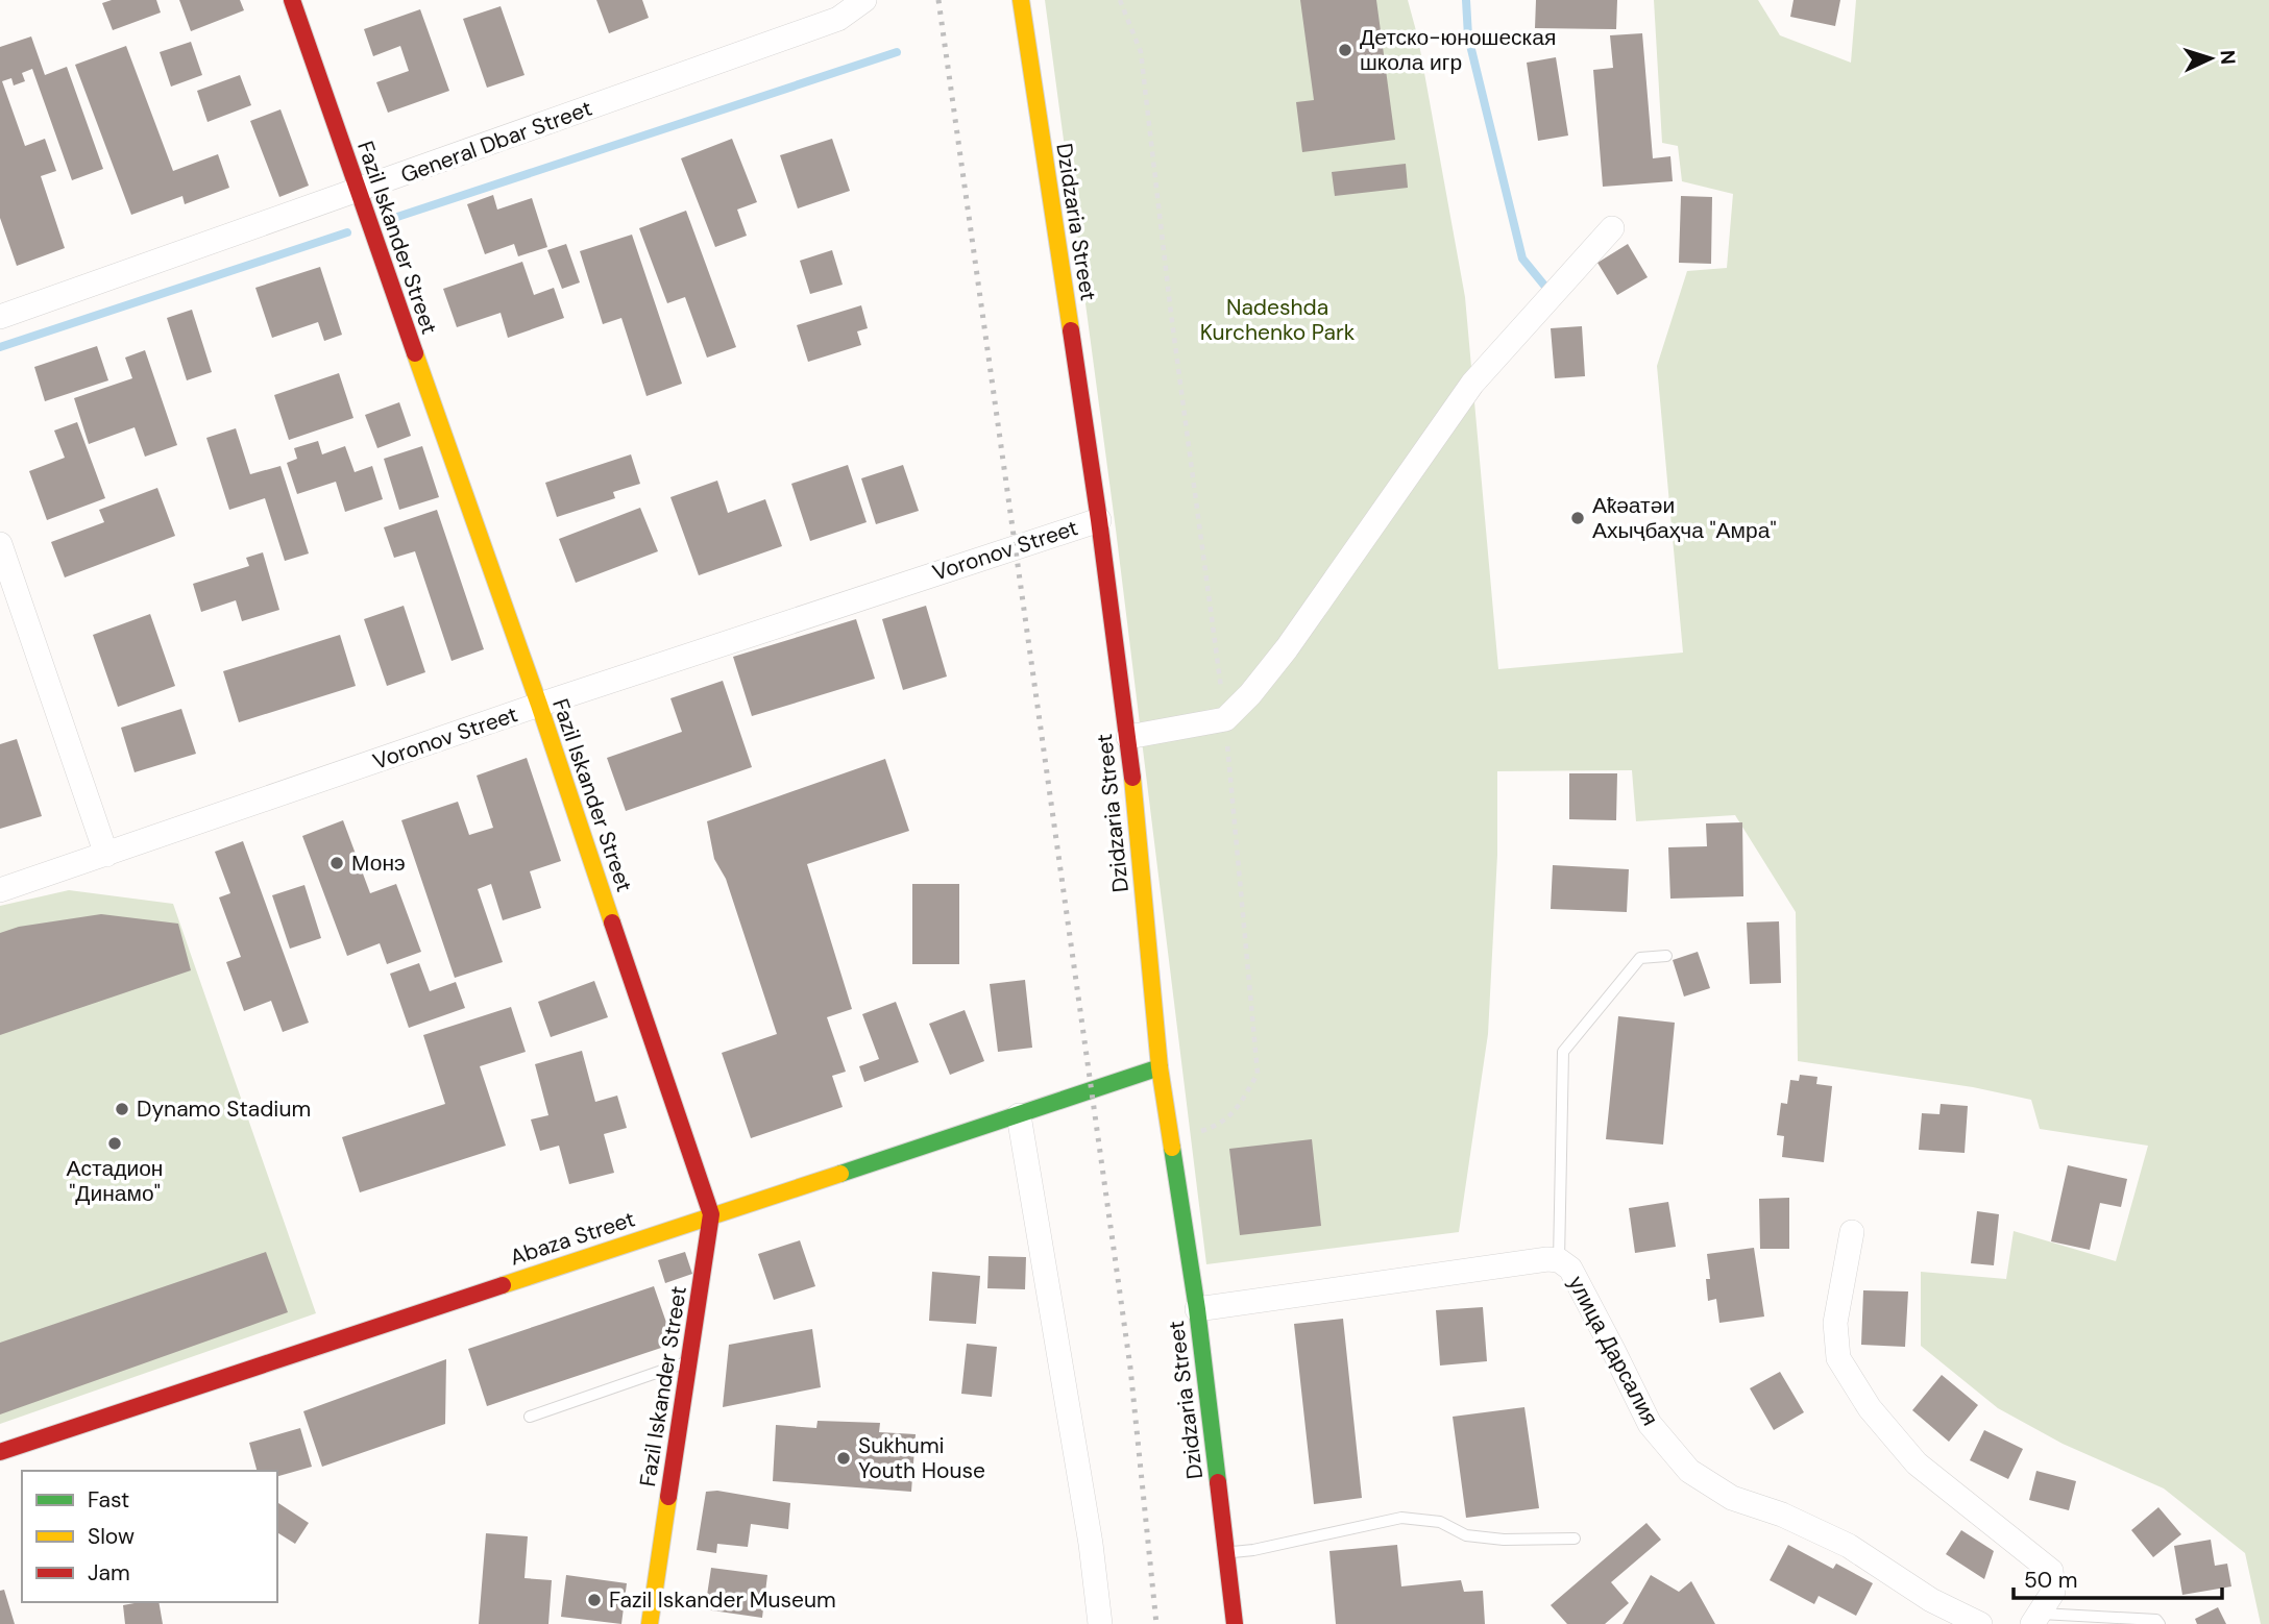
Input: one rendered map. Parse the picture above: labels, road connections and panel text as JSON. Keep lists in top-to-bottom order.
{
  "streets": {
    "main road": ["Dzidzaria Street", "Fazil Iskander Street", "Abaza Street"],
    "street": ["General Dbar Street", "Voronov Street", "улица Дарсалия"]
  },
  "crossings": [
    ["General Dbar Street", "Fazil Iskander Street"],
    ["Dzidzaria Street", "Voronov Street"],
    ["Dzidzaria Street", "Abaza Street"],
    ["Dzidzaria Street", "улица Дарсалия"],
    ["Fazil Iskander Street", "Voronov Street"],
    ["Fazil Iskander Street", "Abaza Street"]
  ],
  "parks": ["Nadeshda Kurchenko Park"],
  "places": [
    "Детско-юношеская школа игр",
    "Аҟәатәи Ахыҷбаҳча \"Амра\"",
    "Монэ",
    "Dynamo Stadium",
    "Астадион \"Динамо\"",
    "Sukhumi Youth House",
    "Fazil Iskander Museum"
  ],
  "legend": ["Fast", "Slow", "Jam"],
  "scale_bar": "50 m",
  "north": "right"
}
